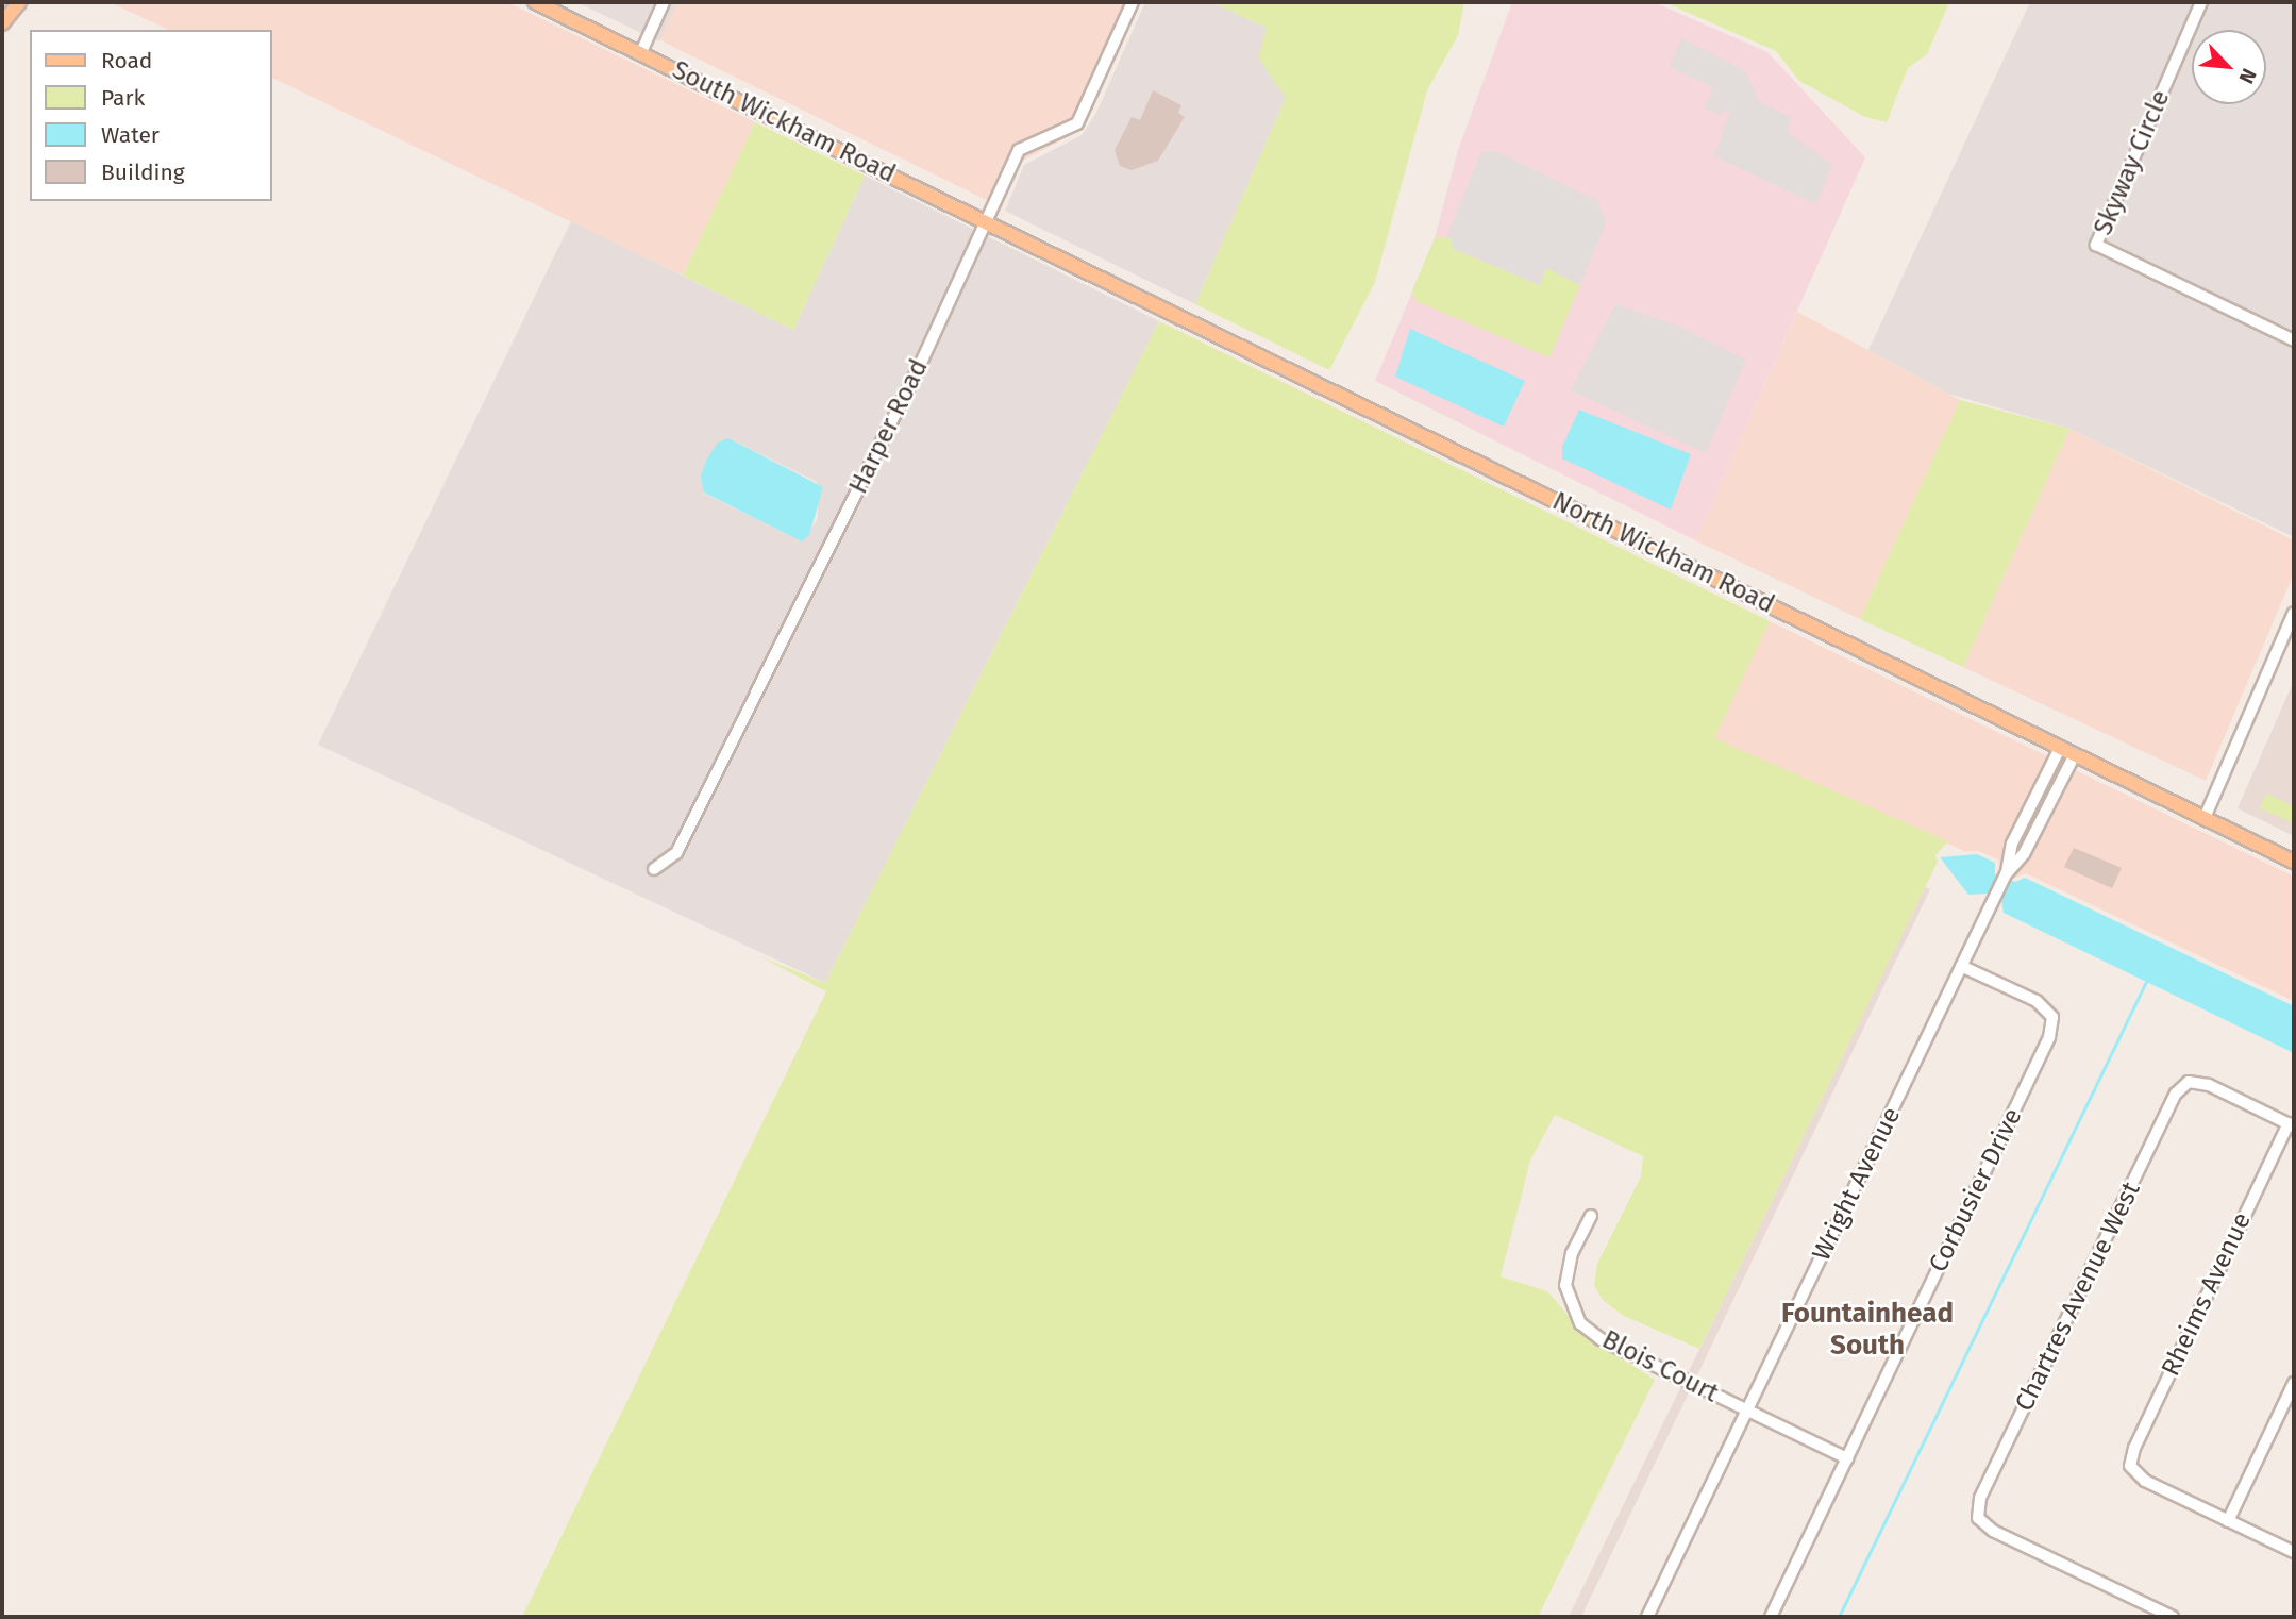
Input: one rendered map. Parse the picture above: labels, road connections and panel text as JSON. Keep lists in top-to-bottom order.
{
  "streets": {
    "main road": ["South Wickham Road", "North Wickham Road"],
    "street": [
      "Skyway Circle",
      "Harper Road",
      "Wright Avenue",
      "Corbusier Drive",
      "Rheims Avenue",
      "Chartres Avenue West",
      "Blois Court"
    ]
  },
  "crossings": [
    ["South Wickham Road", "Harper Road"],
    ["South Wickham Road", "North Wickham Road"],
    ["North Wickham Road", "Wright Avenue"],
    ["Wright Avenue", "Corbusier Drive"],
    ["Wright Avenue", "Blois Court"],
    ["Corbusier Drive", "Blois Court"],
    ["Rheims Avenue", "Chartres Avenue West"]
  ],
  "districts": ["Fountainhead South"],
  "legend": [
    "Road",
    "Park",
    "Water",
    "Building"
  ],
  "north": "bottom right"
}
